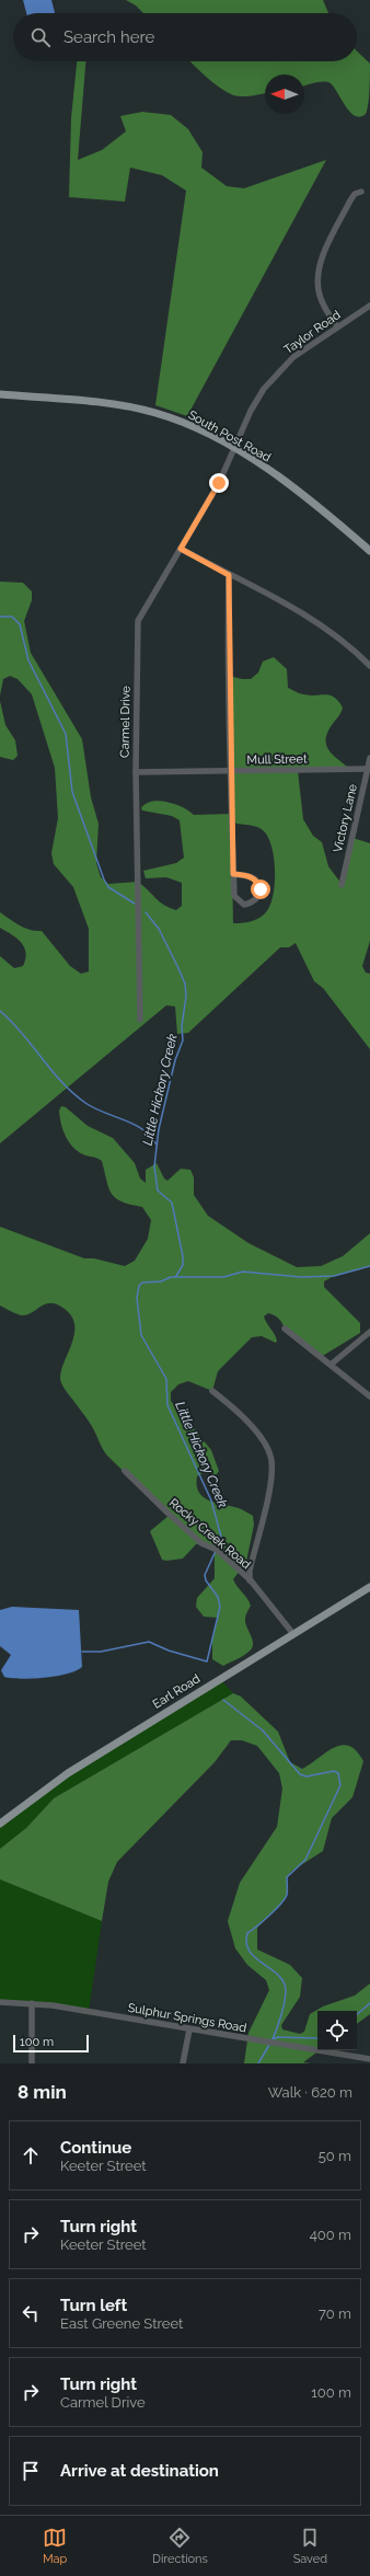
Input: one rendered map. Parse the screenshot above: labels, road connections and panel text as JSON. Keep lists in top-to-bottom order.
{
  "streets": {
    "main road": ["South Post Road", "Earl Road"],
    "street": [
      "Taylor Road",
      "Carmel Drive",
      "Mull Street",
      "Victory Lane",
      "Rocky Creek Road",
      "Sulphur Springs Road"
    ]
  },
  "crossings": [
    ["Taylor Road", "South Post Road"],
    ["Taylor Road", "Carmel Drive"],
    ["South Post Road", "Carmel Drive"],
    ["Carmel Drive", "Mull Street"],
    ["Mull Street", "Victory Lane"],
    ["Rocky Creek Road", "Earl Road"]
  ],
  "water": ["Little Hickory Creek"],
  "scale_bar": "100 m",
  "north": "left",
  "page": {
    "search": "Search here",
    "scale": "100 m",
    "heading": ["8 min", "Walk · 620 m"],
    "list": [
      ["Continue", "Keeter Street", "50 m"],
      ["Turn right", "Keeter Street", "400 m"],
      ["Turn left", "East Greene Street", "70 m"],
      ["Turn right", "Carmel Drive", "100 m"],
      "Arrive at destination"
    ],
    "nav": ["Map", "Directions", "Saved"]
  }
}
